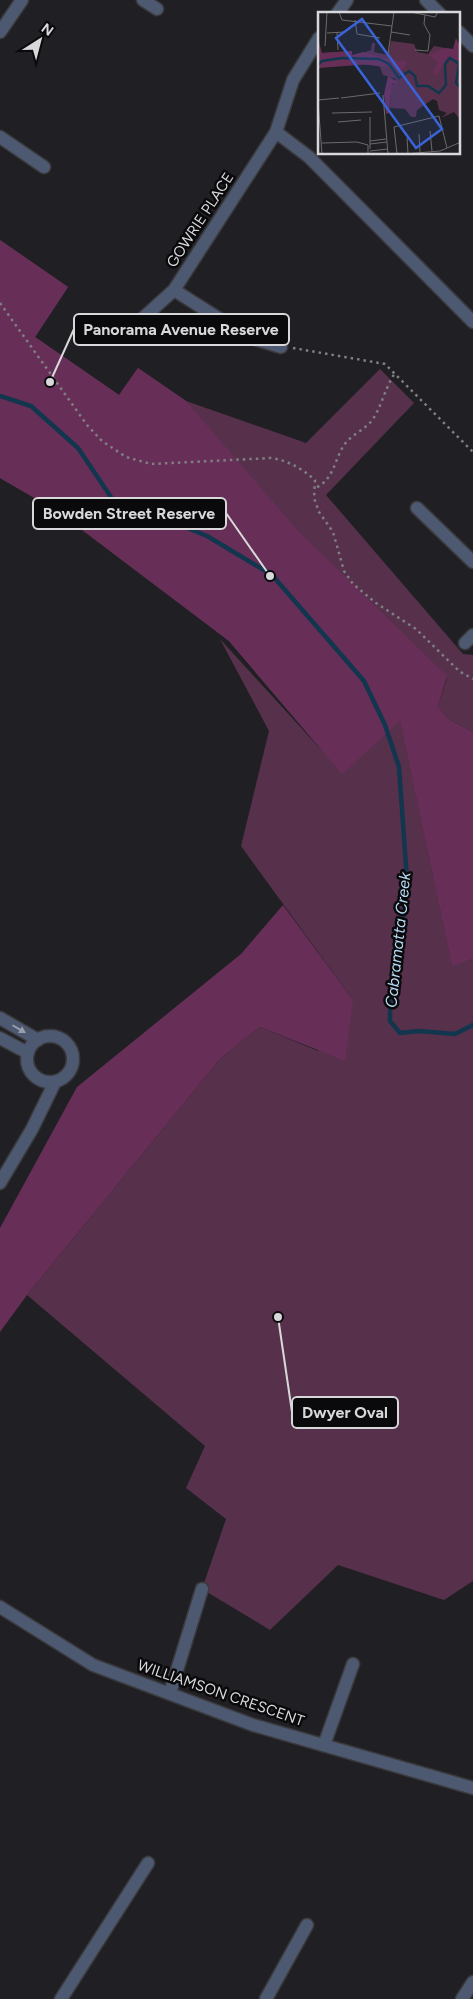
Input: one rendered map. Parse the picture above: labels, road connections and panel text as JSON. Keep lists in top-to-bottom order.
{
  "streets": {
    "street": ["GOWRIE PLACE", "WILLIAMSON CRESCENT"]
  },
  "water": ["Cabramatta Creek"],
  "places": ["Panorama Avenue Reserve", "Bowden Street Reserve", "Dwyer Oval"],
  "north": "top right"
}
